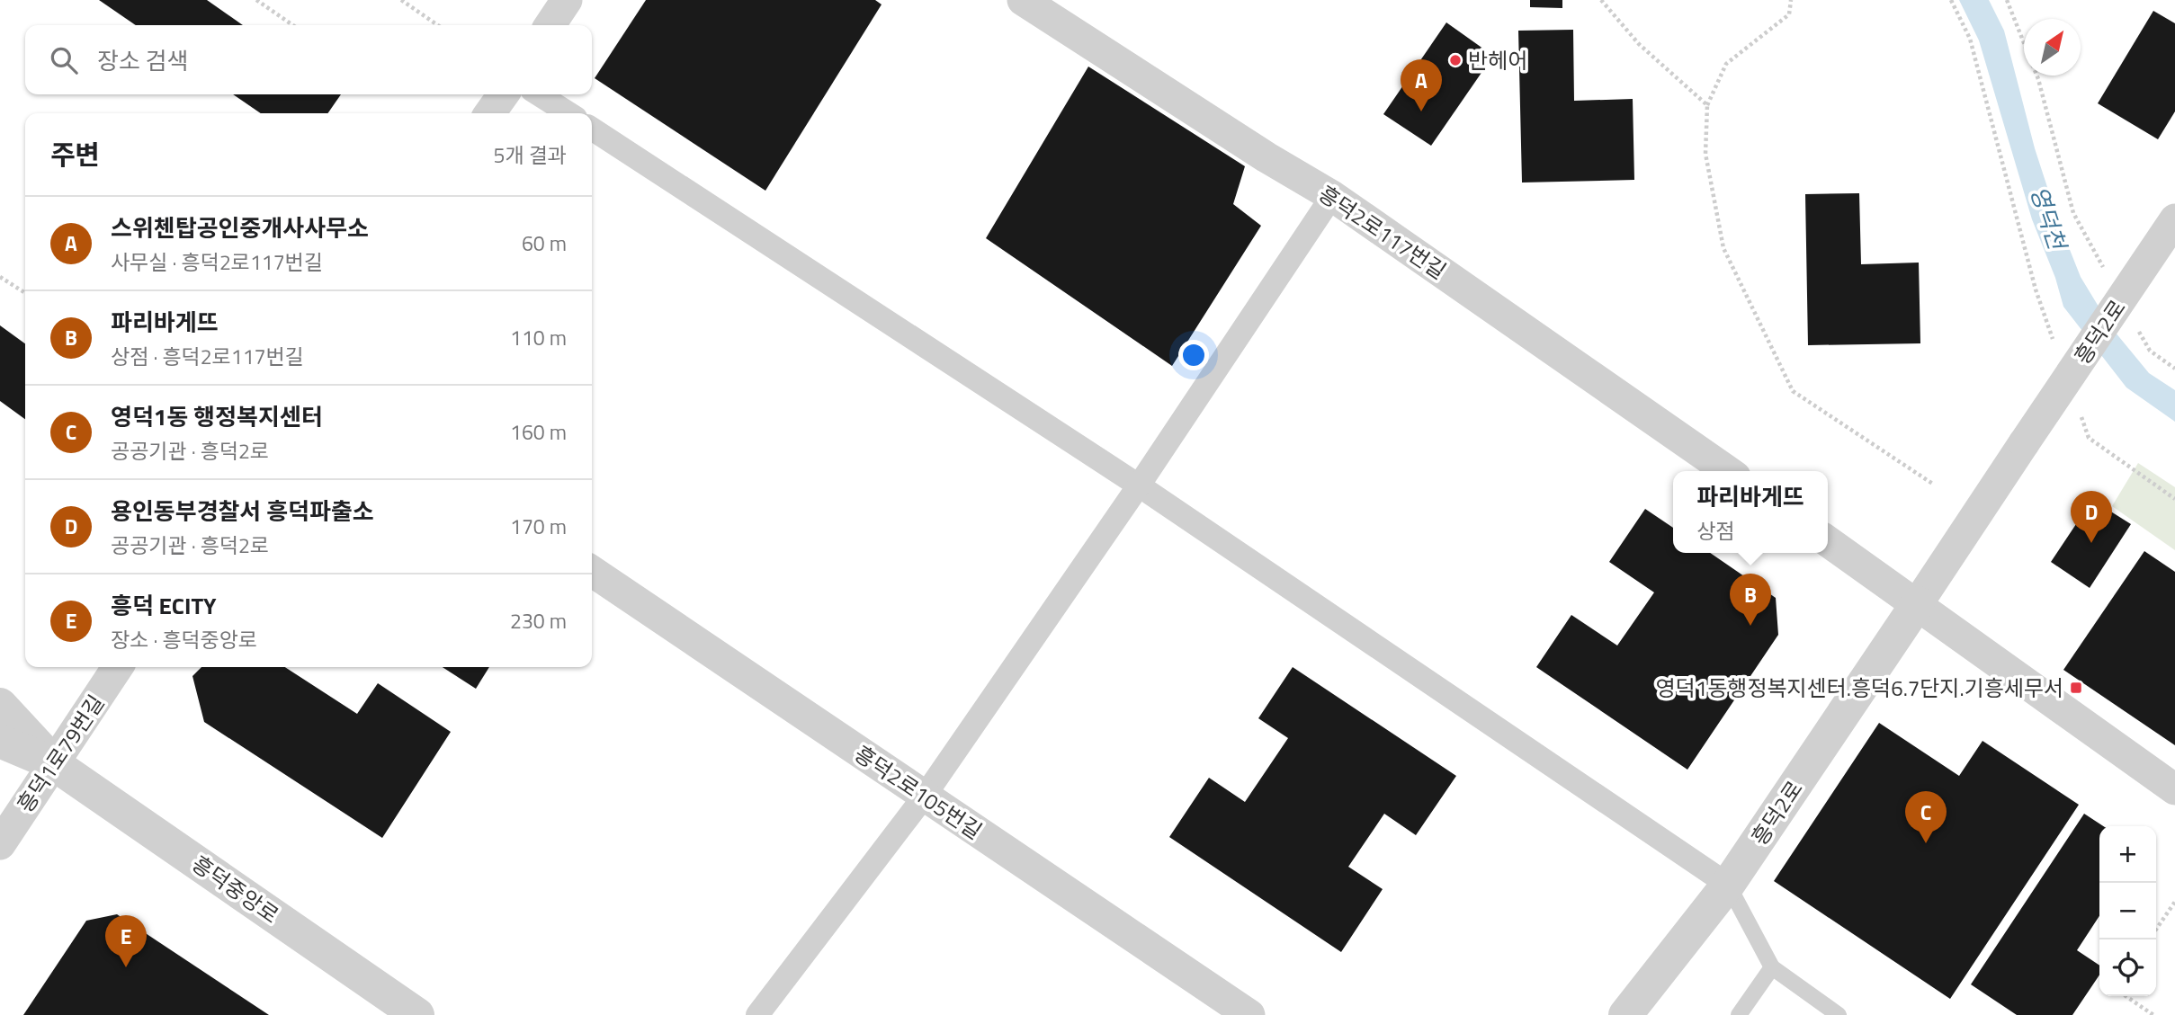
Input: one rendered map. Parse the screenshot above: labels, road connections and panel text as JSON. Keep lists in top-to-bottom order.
{
  "streets": {
    "street": [
      "흥덕2로117번길",
      "흥덕2로",
      "흥덕1로79번길",
      "흥덕2로105번길",
      "흥덕중앙로"
    ]
  },
  "crossings": [
    ["흥덕1로79번길", "흥덕중앙로"]
  ],
  "water": ["영덕천"],
  "places": {
    "other": ["반헤어"],
    "transit": ["영덕1동행정복지센터.흥덕6.7단지.기흥세무서"]
  },
  "north": "top right",
  "page": {
    "search": "장소 검색",
    "pins": [
      "A",
      "D",
      "B",
      "C",
      "E"
    ],
    "heading": ["주변", "5개 결과"],
    "list": [
      {
        "mark": "A",
        "name": "스위첸탑공인중개사사무소",
        "note": "사무실 · 흥덕2로117번길",
        "value": "60 m"
      },
      {
        "mark": "B",
        "name": "파리바게뜨",
        "note": "상점 · 흥덕2로117번길",
        "value": "110 m"
      },
      {
        "mark": "C",
        "name": "영덕1동 행정복지센터",
        "note": "공공기관 · 흥덕2로",
        "value": "160 m"
      },
      {
        "mark": "D",
        "name": "용인동부경찰서 흥덕파출소",
        "note": "공공기관 · 흥덕2로",
        "value": "170 m"
      },
      {
        "mark": "E",
        "name": "흥덕 ECITY",
        "note": "장소 · 흥덕중앙로",
        "value": "230 m"
      }
    ],
    "popup": ["파리바게뜨", "상점"],
    "map_buttons": ["+", "−"]
  }
}
